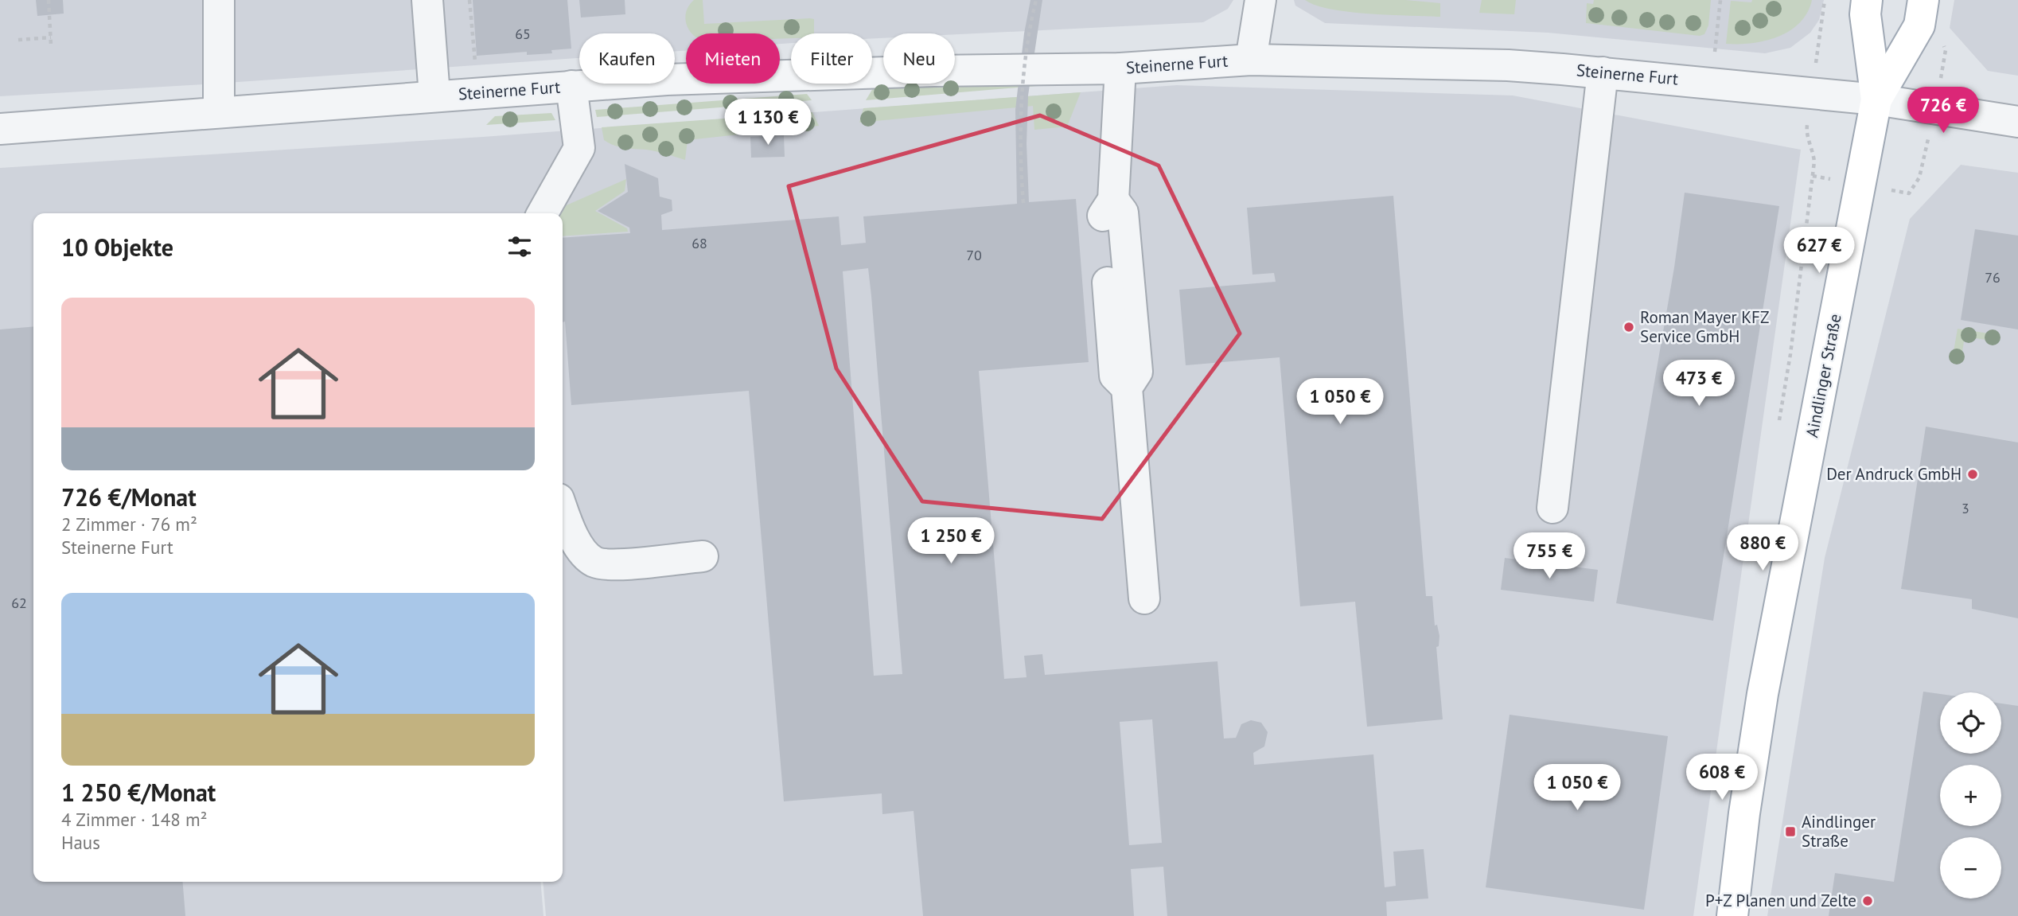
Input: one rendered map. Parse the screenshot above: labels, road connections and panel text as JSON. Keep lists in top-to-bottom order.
{
  "streets": {
    "main road": ["Aindlinger Straße"],
    "street": ["Steinerne Furt"]
  },
  "crossings": [
    ["Steinerne Furt", "Aindlinger Straße"]
  ],
  "places": {
    "other": ["Roman Mayer KFZ Service GmbH", "Der Andruck GmbH", "P+Z Planen und Zelte"],
    "transit": ["Aindlinger Straße"]
  },
  "house_numbers": [
    "65",
    "68",
    "70",
    "76",
    "3",
    "62"
  ],
  "page": {
    "chip": [
      "Kaufen",
      "Mieten",
      "Filter",
      "Neu"
    ],
    "price": [
      "726 €",
      "1 130 €",
      "627 €",
      "473 €",
      "1 050 €",
      "1 250 €",
      "880 €",
      "755 €",
      "608 €",
      "1 050 €"
    ],
    "heading": "10 Objekte",
    "list": [
      {
        "name": "726 €/Monat",
        "note": "2 Zimmer · 76 m² · Steinerne Furt"
      },
      {
        "name": "1 250 €/Monat",
        "note": "4 Zimmer · 148 m² · Haus"
      }
    ],
    "map_buttons": ["+", "−"]
  }
}
